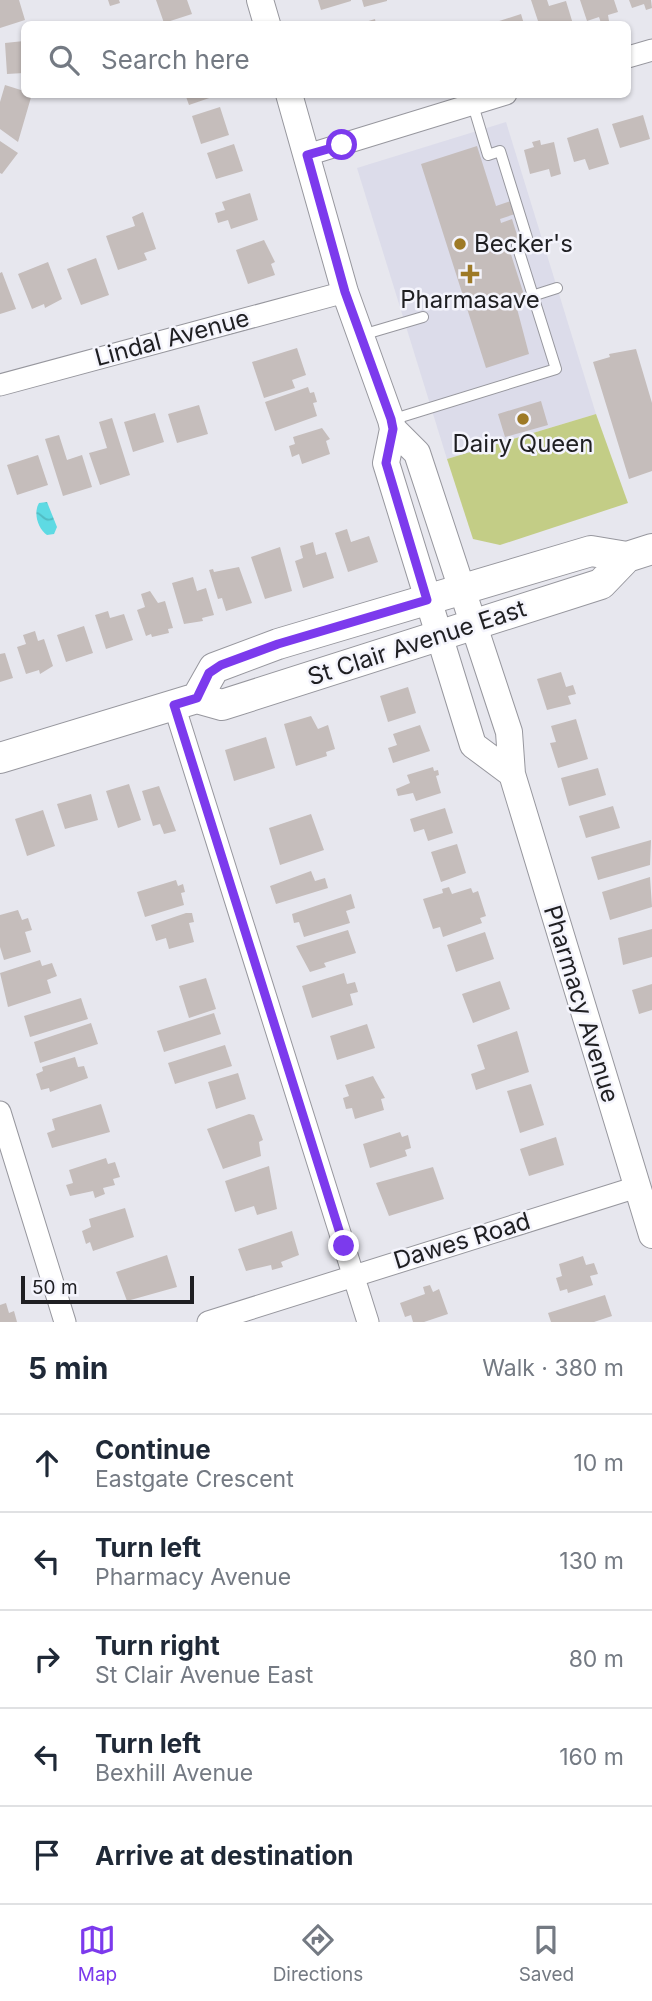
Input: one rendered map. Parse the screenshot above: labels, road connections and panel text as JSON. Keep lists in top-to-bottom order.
{
  "streets": {
    "main road": ["St Clair Avenue East"],
    "street": ["Lindal Avenue", "Pharmacy Avenue", "Dawes Road"]
  },
  "crossings": [
    ["Lindal Avenue", "Pharmacy Avenue"],
    ["St Clair Avenue East", "Pharmacy Avenue"],
    ["Pharmacy Avenue", "Dawes Road"]
  ],
  "places": {
    "other": ["Becker's", "Dairy Queen"],
    "health": ["Pharmasave"]
  },
  "scale_bar": "50 m",
  "page": {
    "search": "Search here",
    "scale": "50 m",
    "heading": ["5 min", "Walk · 380 m"],
    "list": [
      ["Continue", "Eastgate Crescent", "10 m"],
      ["Turn left", "Pharmacy Avenue", "130 m"],
      ["Turn right", "St Clair Avenue East", "80 m"],
      ["Turn left", "Bexhill Avenue", "160 m"],
      "Arrive at destination"
    ],
    "nav": ["Map", "Directions", "Saved"]
  }
}
